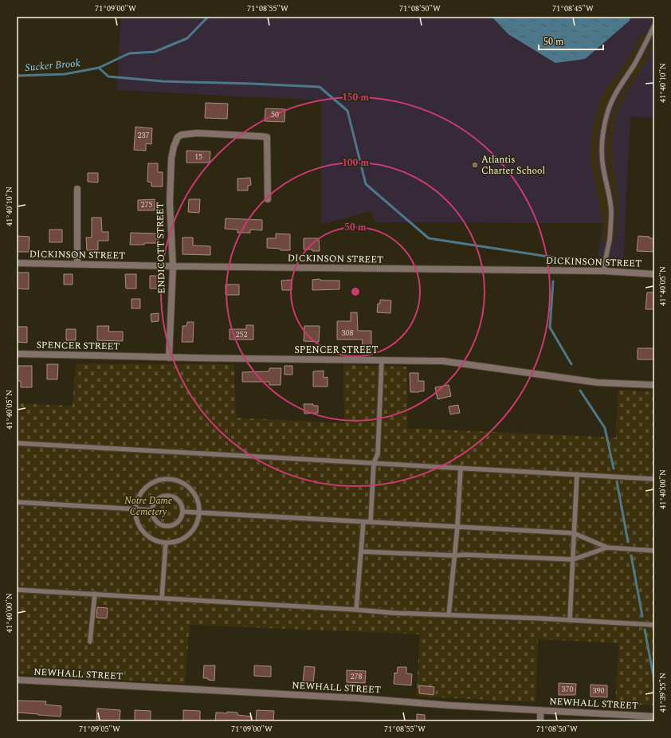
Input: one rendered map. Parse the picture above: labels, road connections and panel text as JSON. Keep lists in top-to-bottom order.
{
  "streets": {
    "street": [
      "ENDICOTT STREET",
      "DICKINSON STREET",
      "SPENCER STREET",
      "NEWHALL STREET"
    ]
  },
  "crossings": [
    ["ENDICOTT STREET", "DICKINSON STREET"],
    ["ENDICOTT STREET", "SPENCER STREET"]
  ],
  "water": ["Sucker Brook"],
  "parks": ["Notre Dame Cemetery"],
  "places": ["Atlantis Charter School"],
  "house_numbers": [
    "50",
    "237",
    "15",
    "275",
    "308",
    "252",
    "278",
    "370",
    "390"
  ],
  "scale_bar": "50 m",
  "coordinates": [
    "71°09'00\"W",
    "71°08'55\"W",
    "71°08'50\"W",
    "71°08'45\"W",
    "41°40'10\"N",
    "41°40'05\"N",
    "41°40'00\"N",
    "41°39'55\"N",
    "71°09'05\"W"
  ],
  "rings": ["150 m", "100 m", "50 m"]
}
